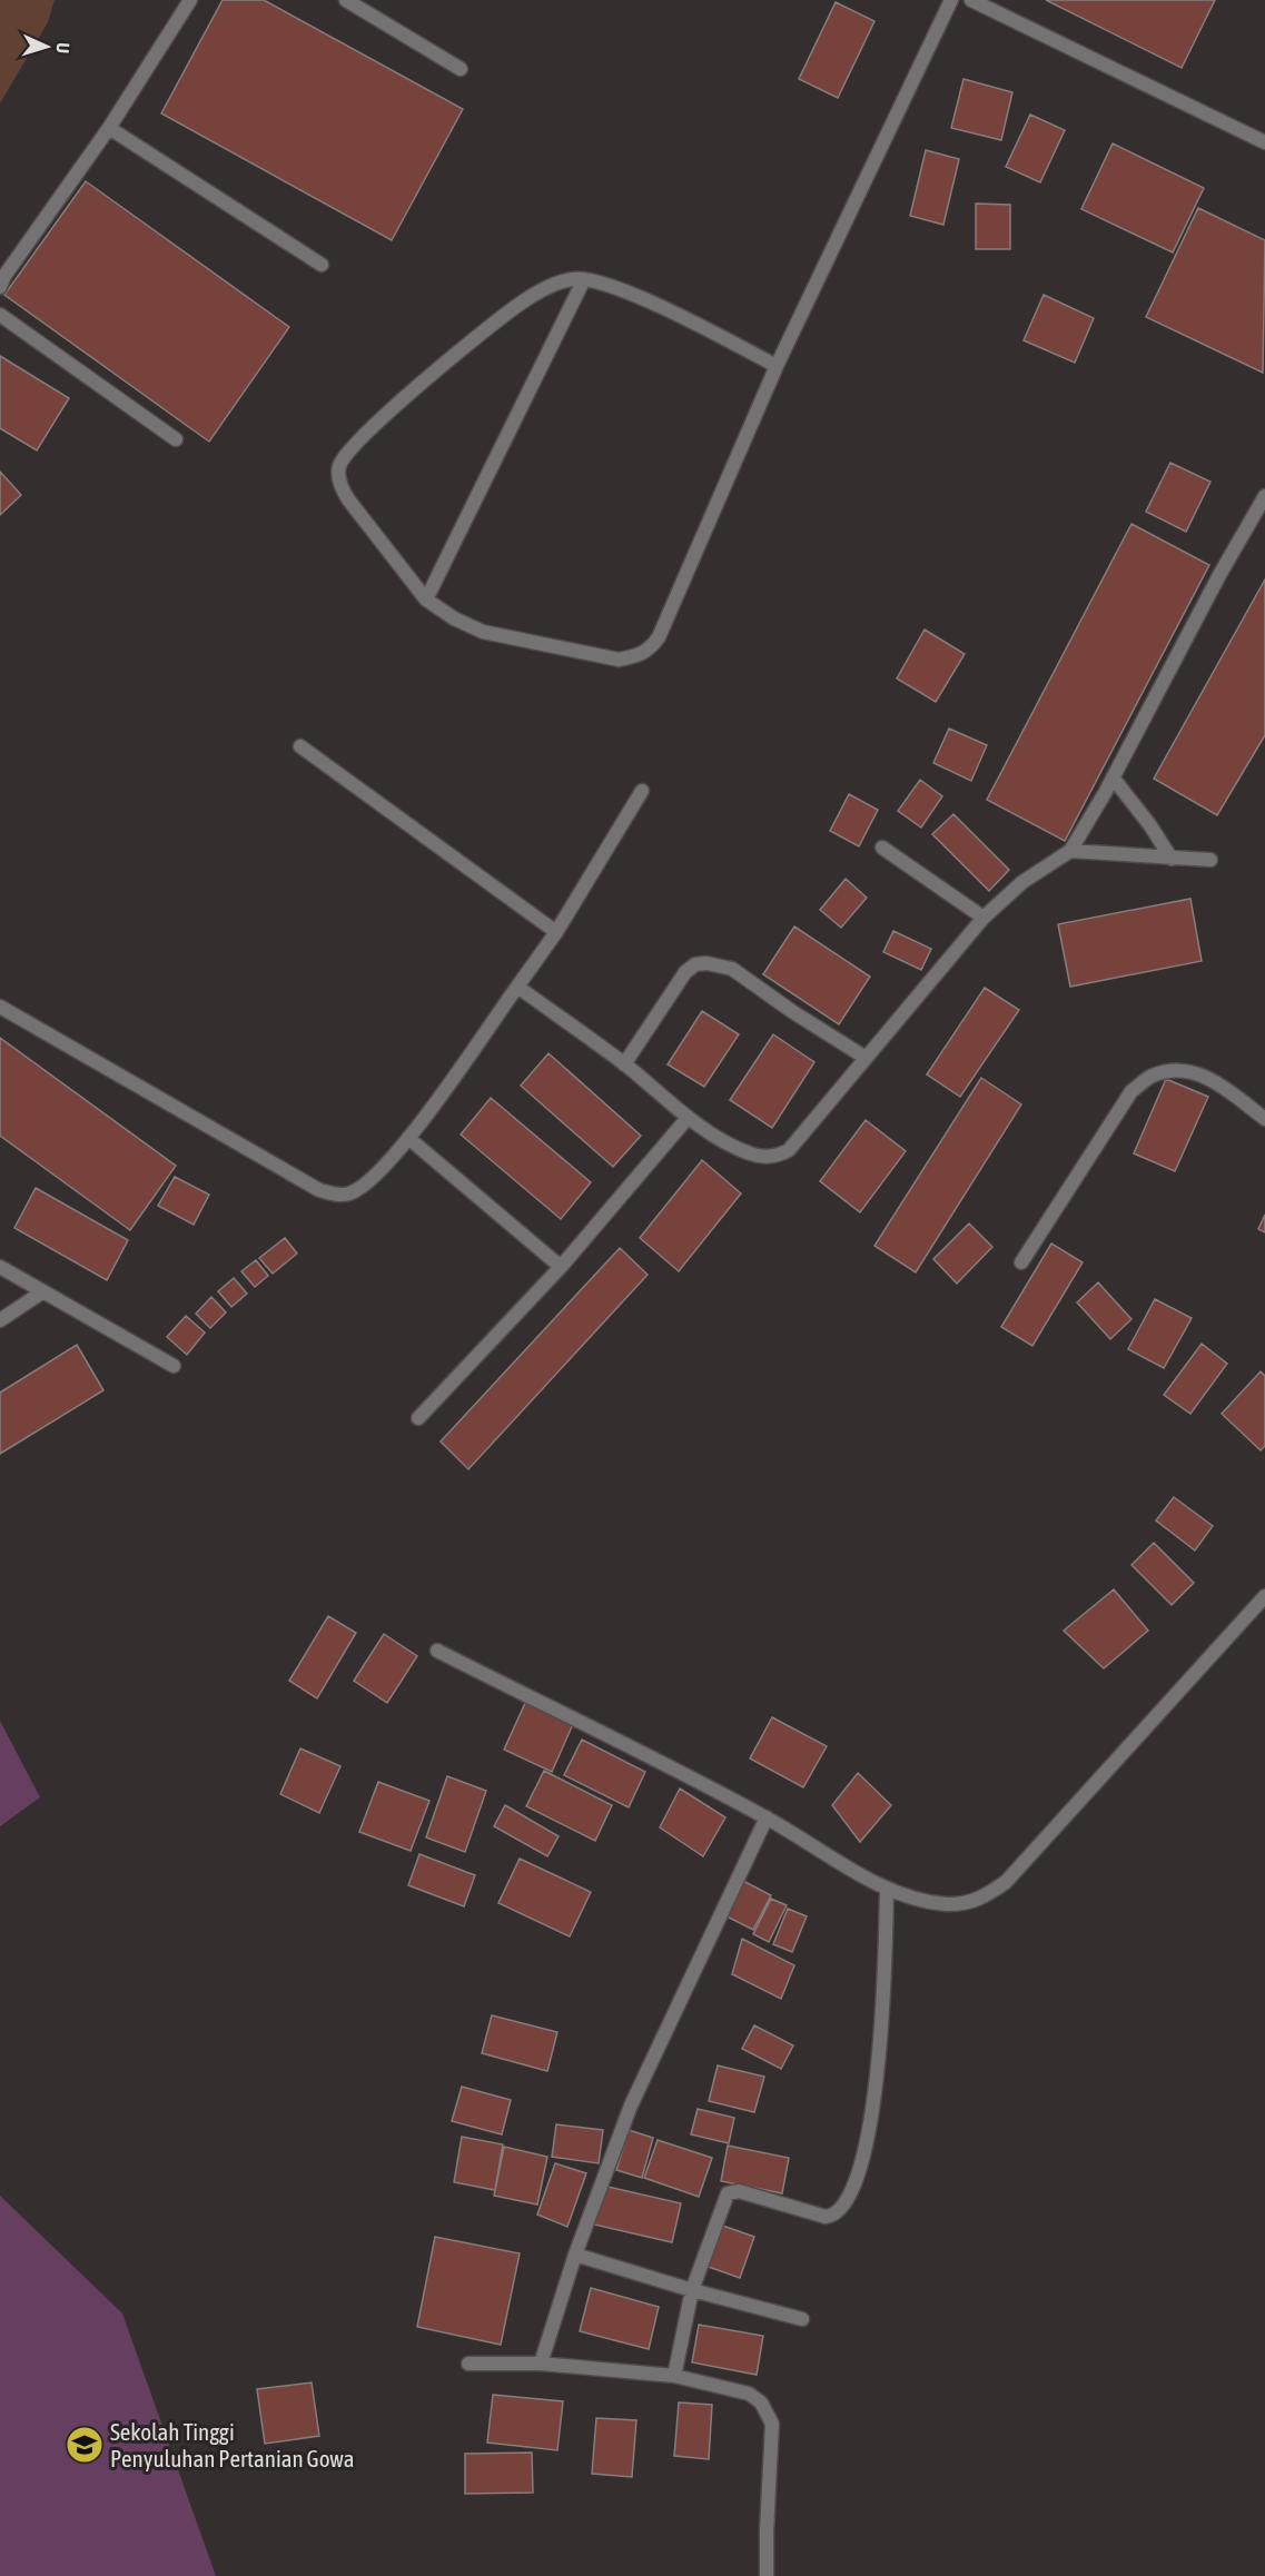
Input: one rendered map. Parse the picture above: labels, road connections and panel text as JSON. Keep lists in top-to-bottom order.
{
  "places": {
    "school or university": ["Sekolah Tinggi Penyuluhan Pertanian Gowa"]
  },
  "north": "right"
}
